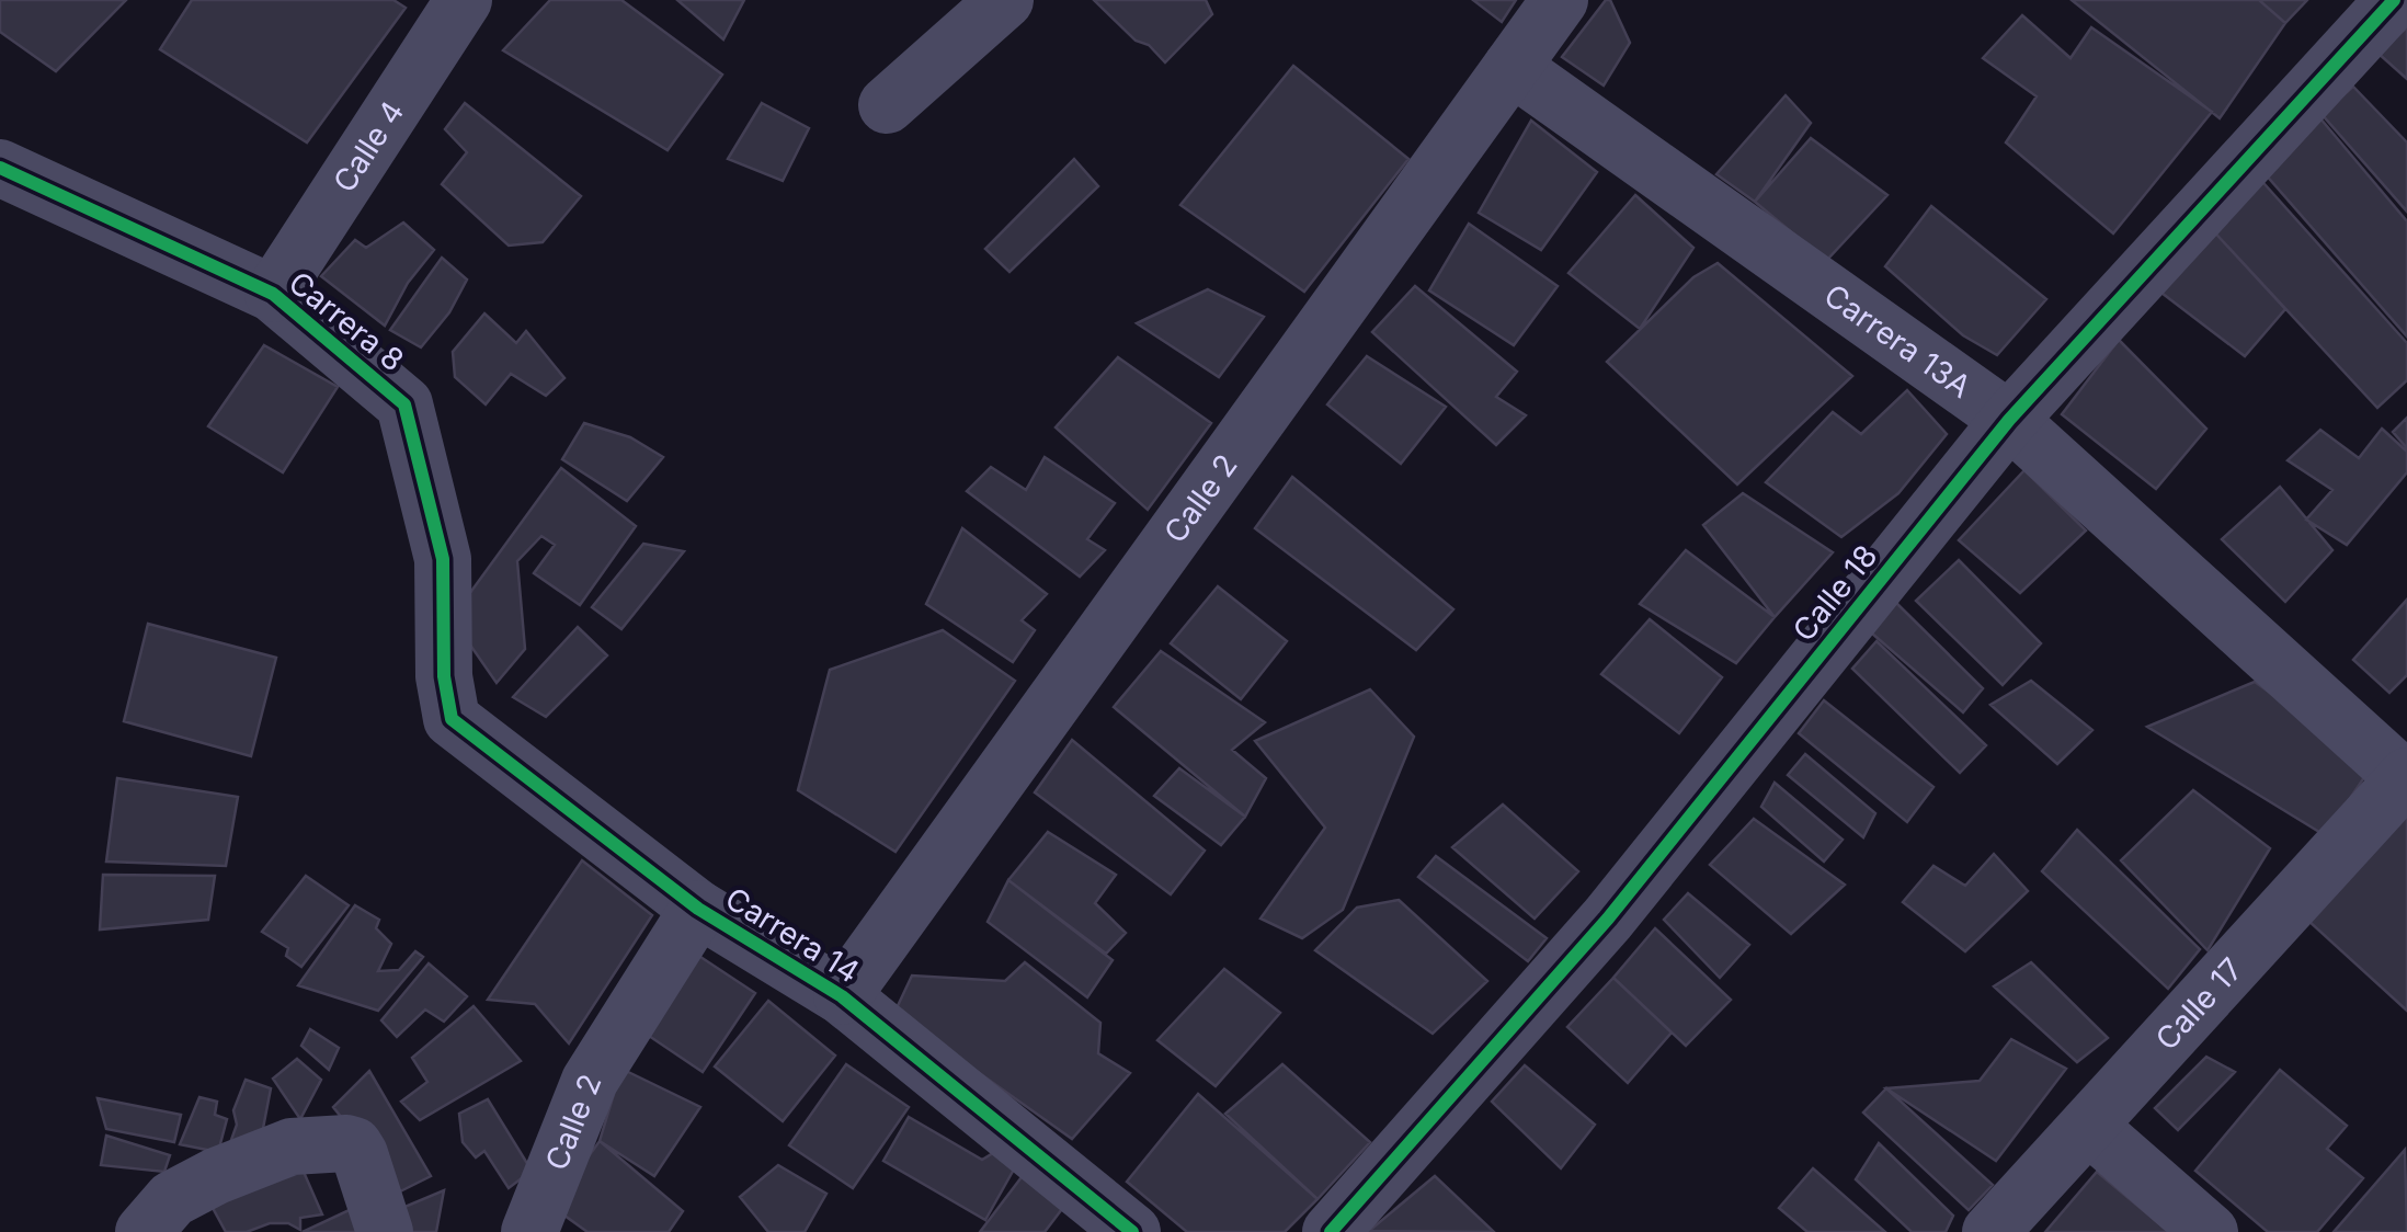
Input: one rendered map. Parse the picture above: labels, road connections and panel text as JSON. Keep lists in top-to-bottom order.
{
  "streets": {
    "street": [
      "Calle 4",
      "Carrera 8",
      "Carrera 13A",
      "Calle 2",
      "Calle 18",
      "Carrera 14",
      "Calle 17"
    ]
  },
  "crossings": [
    ["Calle 4", "Carrera 8"],
    ["Carrera 8", "Carrera 14"],
    ["Carrera 13A", "Calle 2"],
    ["Carrera 13A", "Calle 18"],
    ["Carrera 13A", "Calle 17"],
    ["Calle 2", "Carrera 14"]
  ]
}
